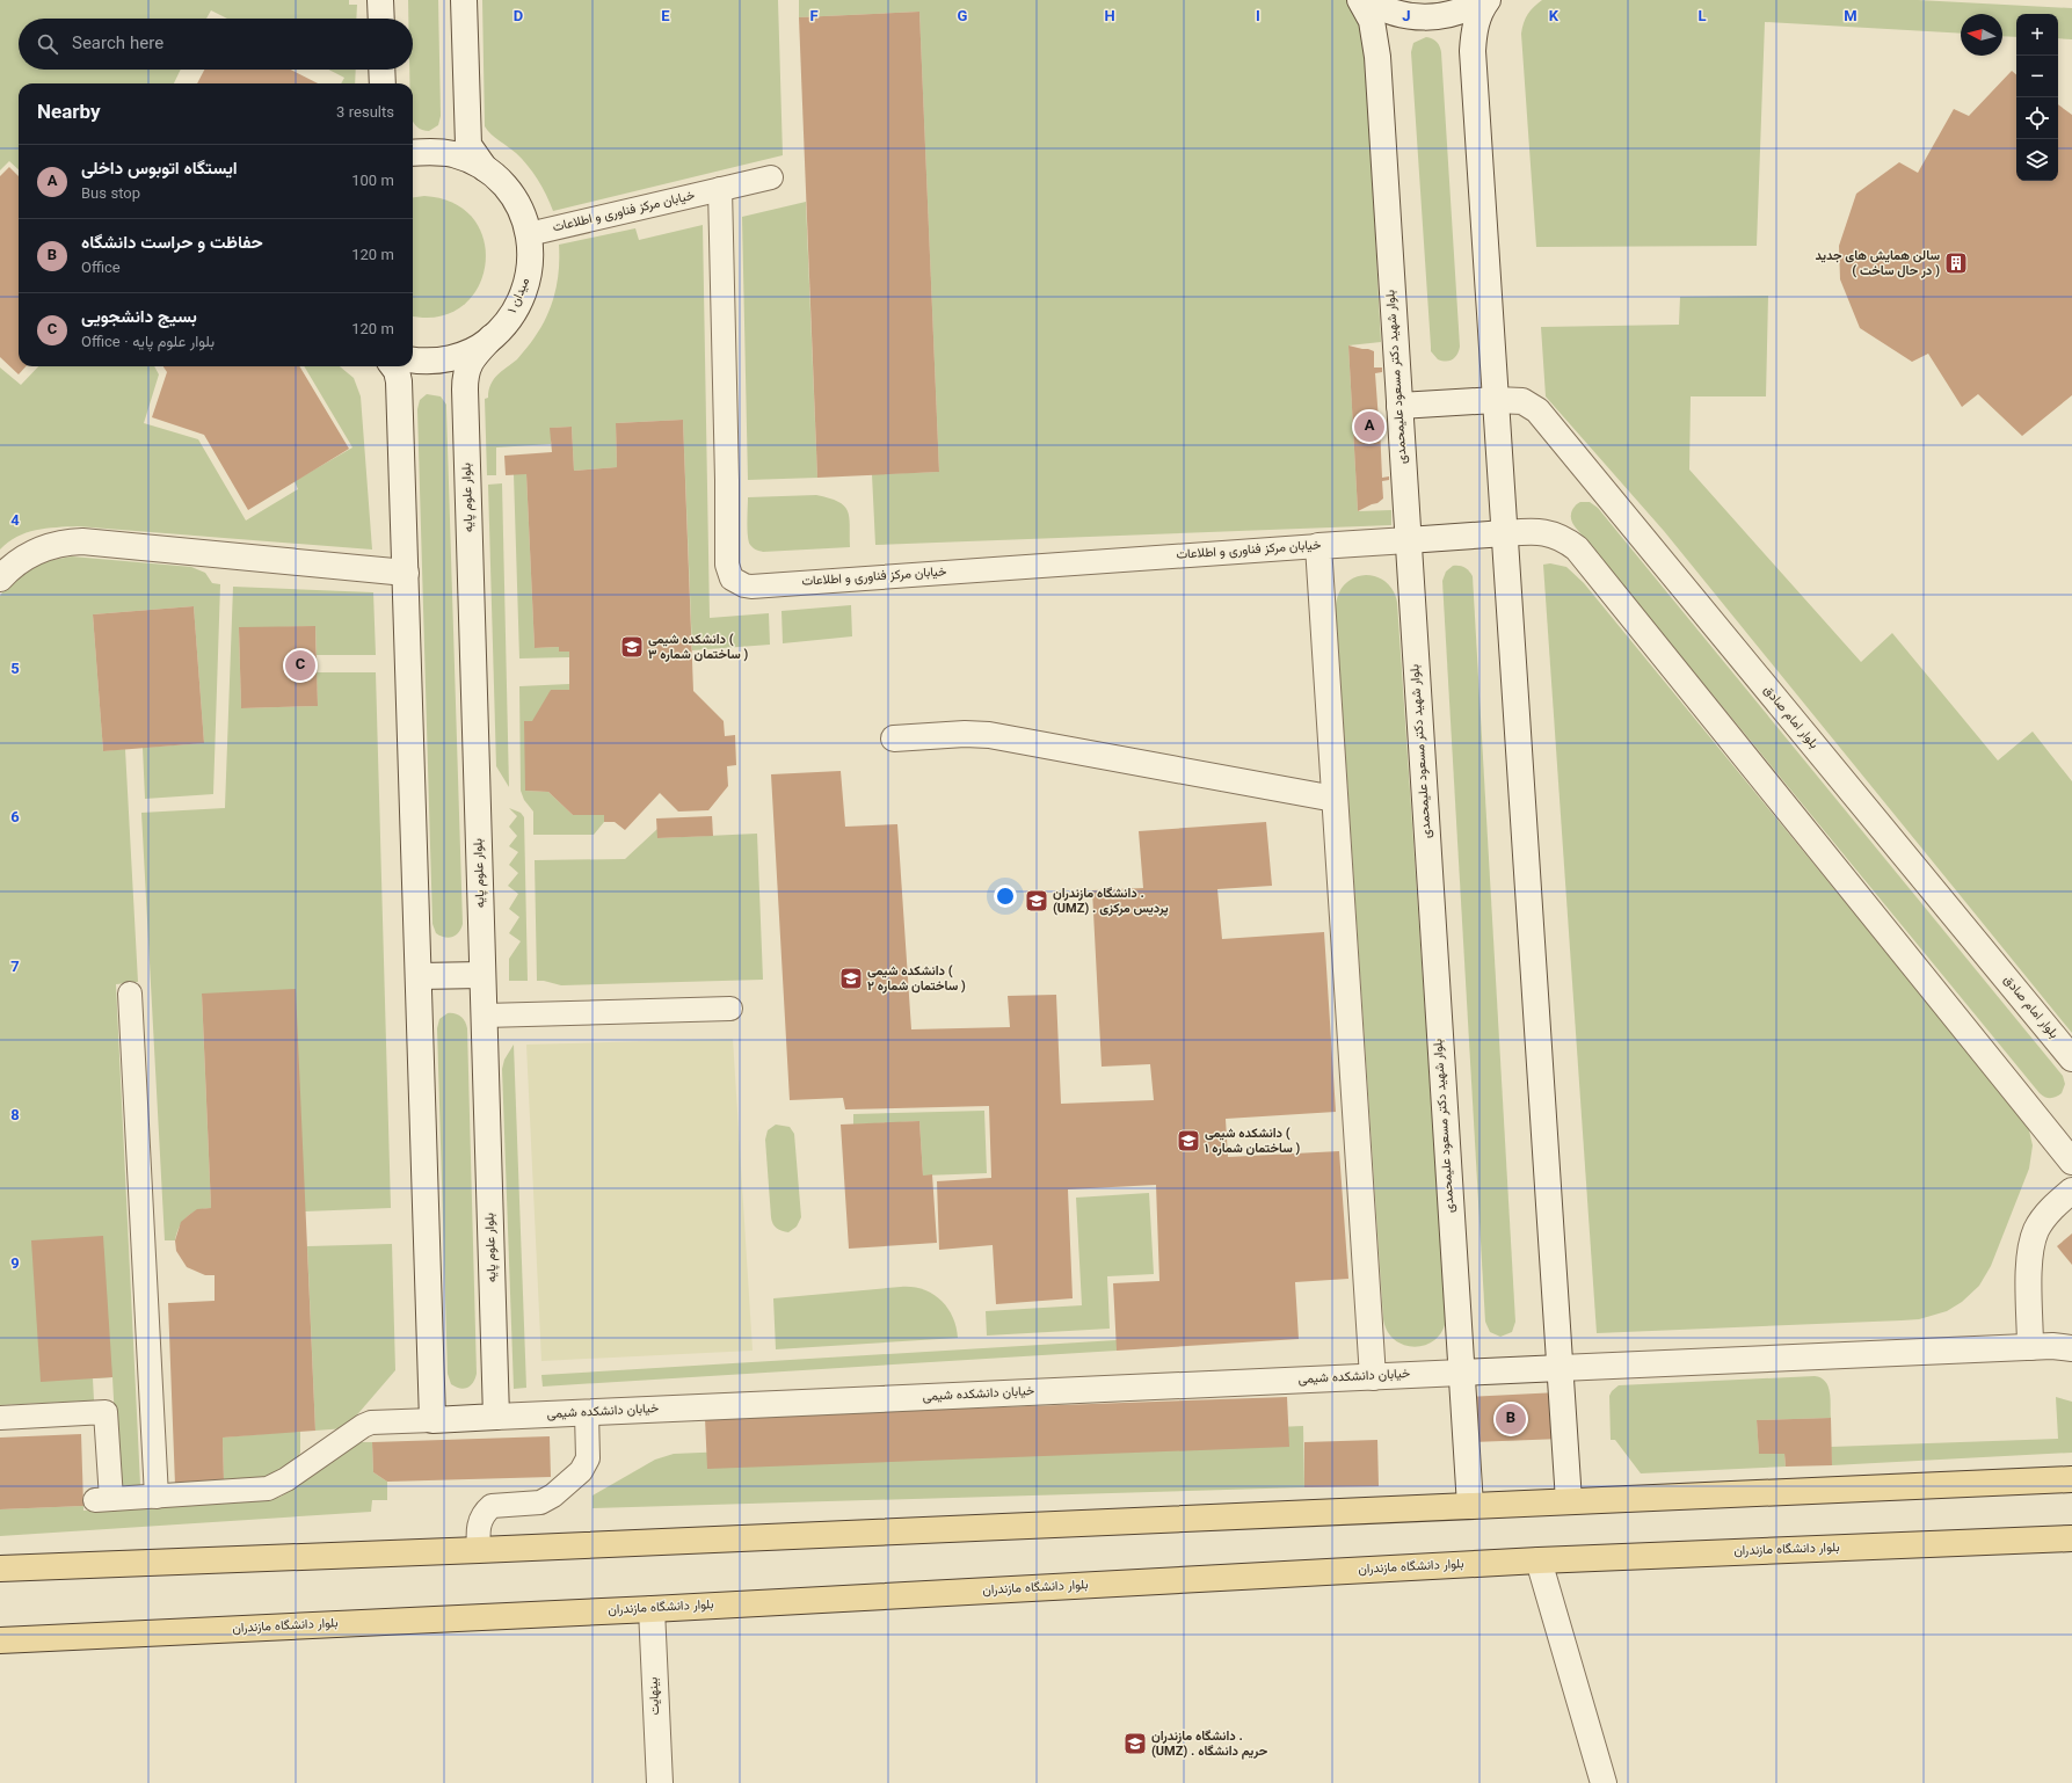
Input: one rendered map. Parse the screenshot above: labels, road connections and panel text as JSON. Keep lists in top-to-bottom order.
{
  "streets": {
    "main road": [
      "خیابان مرکز فناوری و اطلاعات",
      "میدان ۱",
      "بلوار شهید دکتر مسعود علیمحمدی",
      "بلوار علوم پایه",
      "بلوار امام صادق",
      "خیابان دانشکده شیمی",
      "بلوار دانشگاه مازندران",
      "بینهایت"
    ]
  },
  "crossings": [
    ["خیابان مرکز فناوری و اطلاعات", "میدان ۱"],
    ["خیابان مرکز فناوری و اطلاعات", "بلوار شهید دکتر مسعود علیمحمدی"],
    ["میدان ۱", "بلوار علوم پایه"],
    ["بلوار شهید دکتر مسعود علیمحمدی", "بلوار امام صادق"],
    ["بلوار شهید دکتر مسعود علیمحمدی", "خیابان دانشکده شیمی"],
    ["بلوار علوم پایه", "خیابان دانشکده شیمی"],
    ["بلوار دانشگاه مازندران", "بینهایت"]
  ],
  "places": {
    "building": ["سالن همایش های جدید ( در حال ساخت )"],
    "school or university": [
      "دانشکده شیمی ( ساختمان شماره ۳ )",
      "دانشگاه مازندران . (UMZ) . پردیس مرکزی",
      "دانشکده شیمی ( ساختمان شماره ۲ )",
      "دانشکده شیمی ( ساختمان شماره ۱ )",
      "دانشگاه مازندران . (UMZ) . حریم دانشگاه"
    ]
  },
  "north": "left",
  "page": {
    "map_buttons": ["+", "−"],
    "search": "Search here",
    "heading": ["Nearby", "3 results"],
    "list": [
      {
        "mark": "A",
        "name": "ایستگاه اتوبوس داخلی",
        "note": "Bus stop",
        "value": "100 m"
      },
      {
        "mark": "B",
        "name": "حفاظت و حراست دانشگاه",
        "note": "Office",
        "value": "120 m"
      },
      {
        "mark": "C",
        "name": "بسیج دانشجویی",
        "note": "Office · بلوار علوم پایه",
        "value": "120 m"
      }
    ],
    "pins": ["A", "C", "B"]
  },
  "grid": {
    "columns": [
      "D",
      "E",
      "F",
      "G",
      "H",
      "I",
      "J",
      "K",
      "L",
      "M"
    ],
    "rows": [
      "4",
      "5",
      "6",
      "7",
      "8",
      "9"
    ]
  }
}
